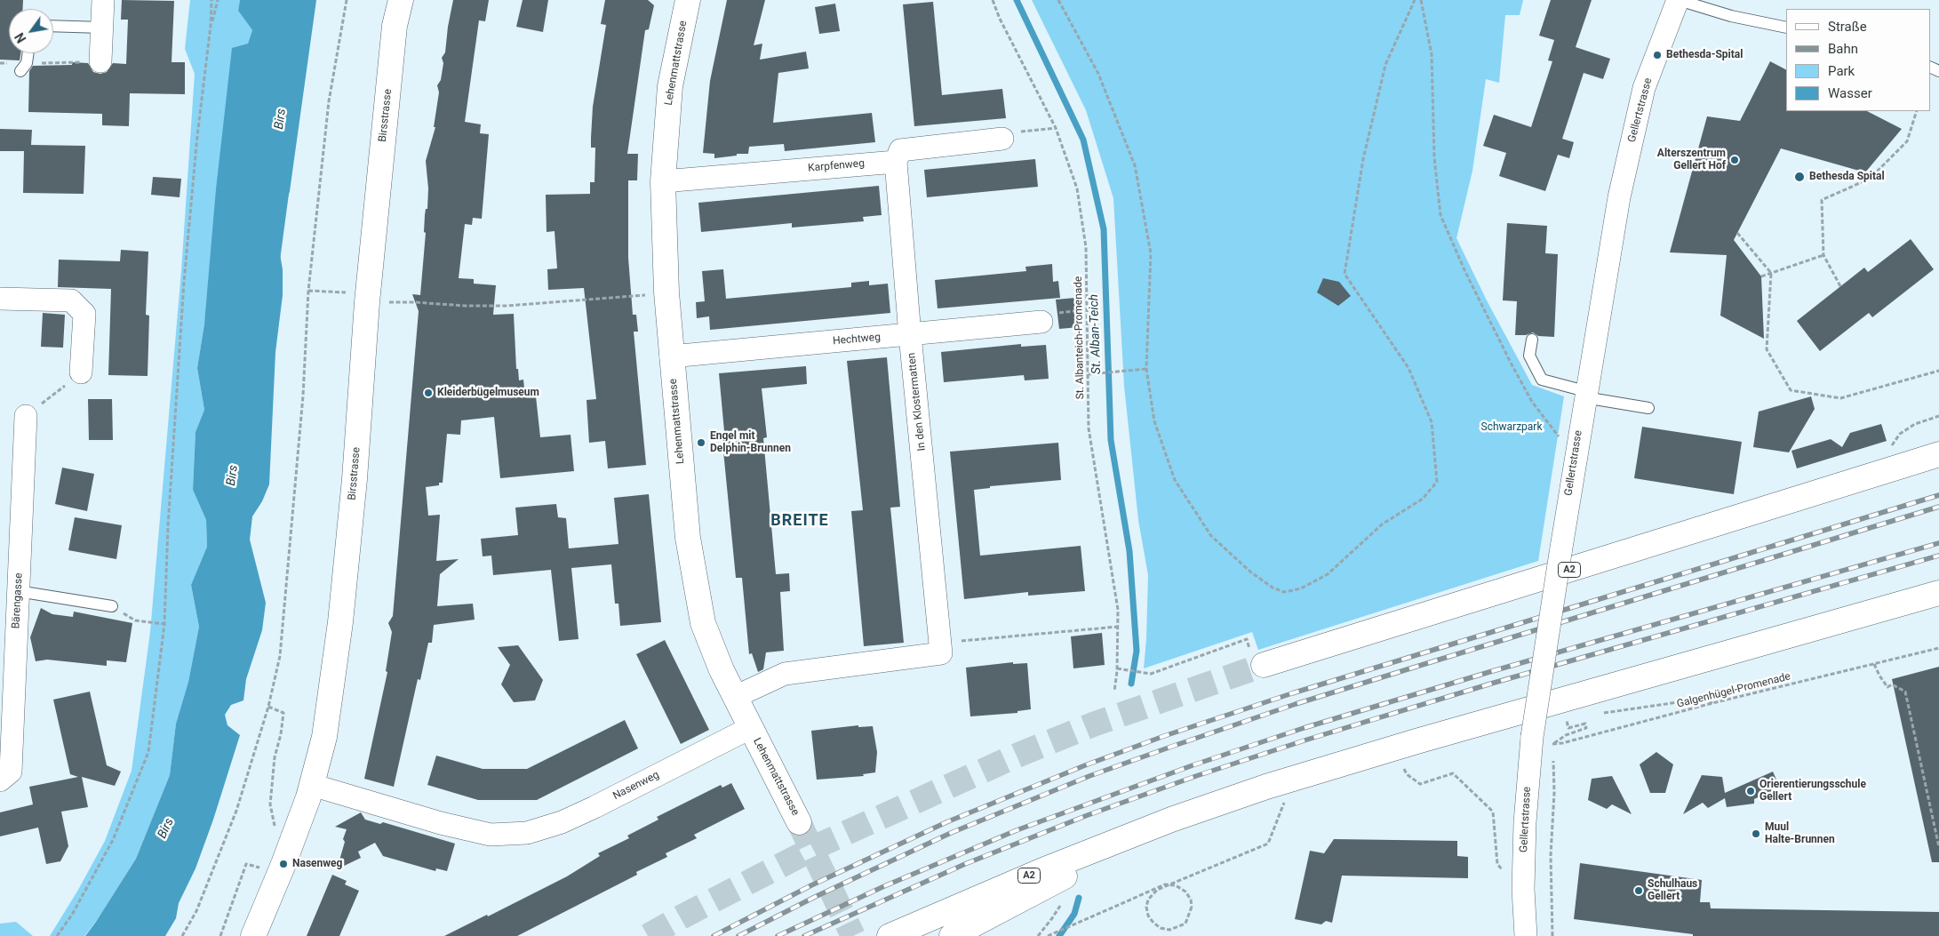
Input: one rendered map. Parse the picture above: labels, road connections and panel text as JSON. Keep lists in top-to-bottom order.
{
  "streets": {
    "main road": ["Lehenmattstrasse", "Birsstrasse", "A2"],
    "street": [
      "Gellertstrasse",
      "Karpfenweg",
      "Hechtweg",
      "In den Klostermatten",
      "Bärengasse",
      "Nasenweg"
    ],
    "path": ["St. Albanteich-Promenade", "Galgenhügel-Promenade"]
  },
  "crossings": [
    ["Lehenmattstrasse", "Karpfenweg"],
    ["Lehenmattstrasse", "Hechtweg"],
    ["Lehenmattstrasse", "Nasenweg"],
    ["Gellertstrasse", "Galgenhügel-Promenade"],
    ["Birsstrasse", "Nasenweg"],
    ["Karpfenweg", "In den Klostermatten"],
    ["Hechtweg", "In den Klostermatten"]
  ],
  "districts": ["BREITE"],
  "water": ["Birs", "St. Alban-Teich"],
  "parks": ["Schwarzpark"],
  "places": [
    "Bethesda-Spital",
    "Alterszentrum Gellert Hof",
    "Bethesda Spital",
    "Kleiderbügelmuseum",
    "Engel mit Delphin-Brunnen",
    "Orierentierungsschule Gellert",
    "Muul Halte-Brunnen",
    "Nasenweg",
    "Schulhaus Gellert"
  ],
  "legend": [
    "Straße",
    "Bahn",
    "Park",
    "Wasser"
  ],
  "north": "bottom left"
}
